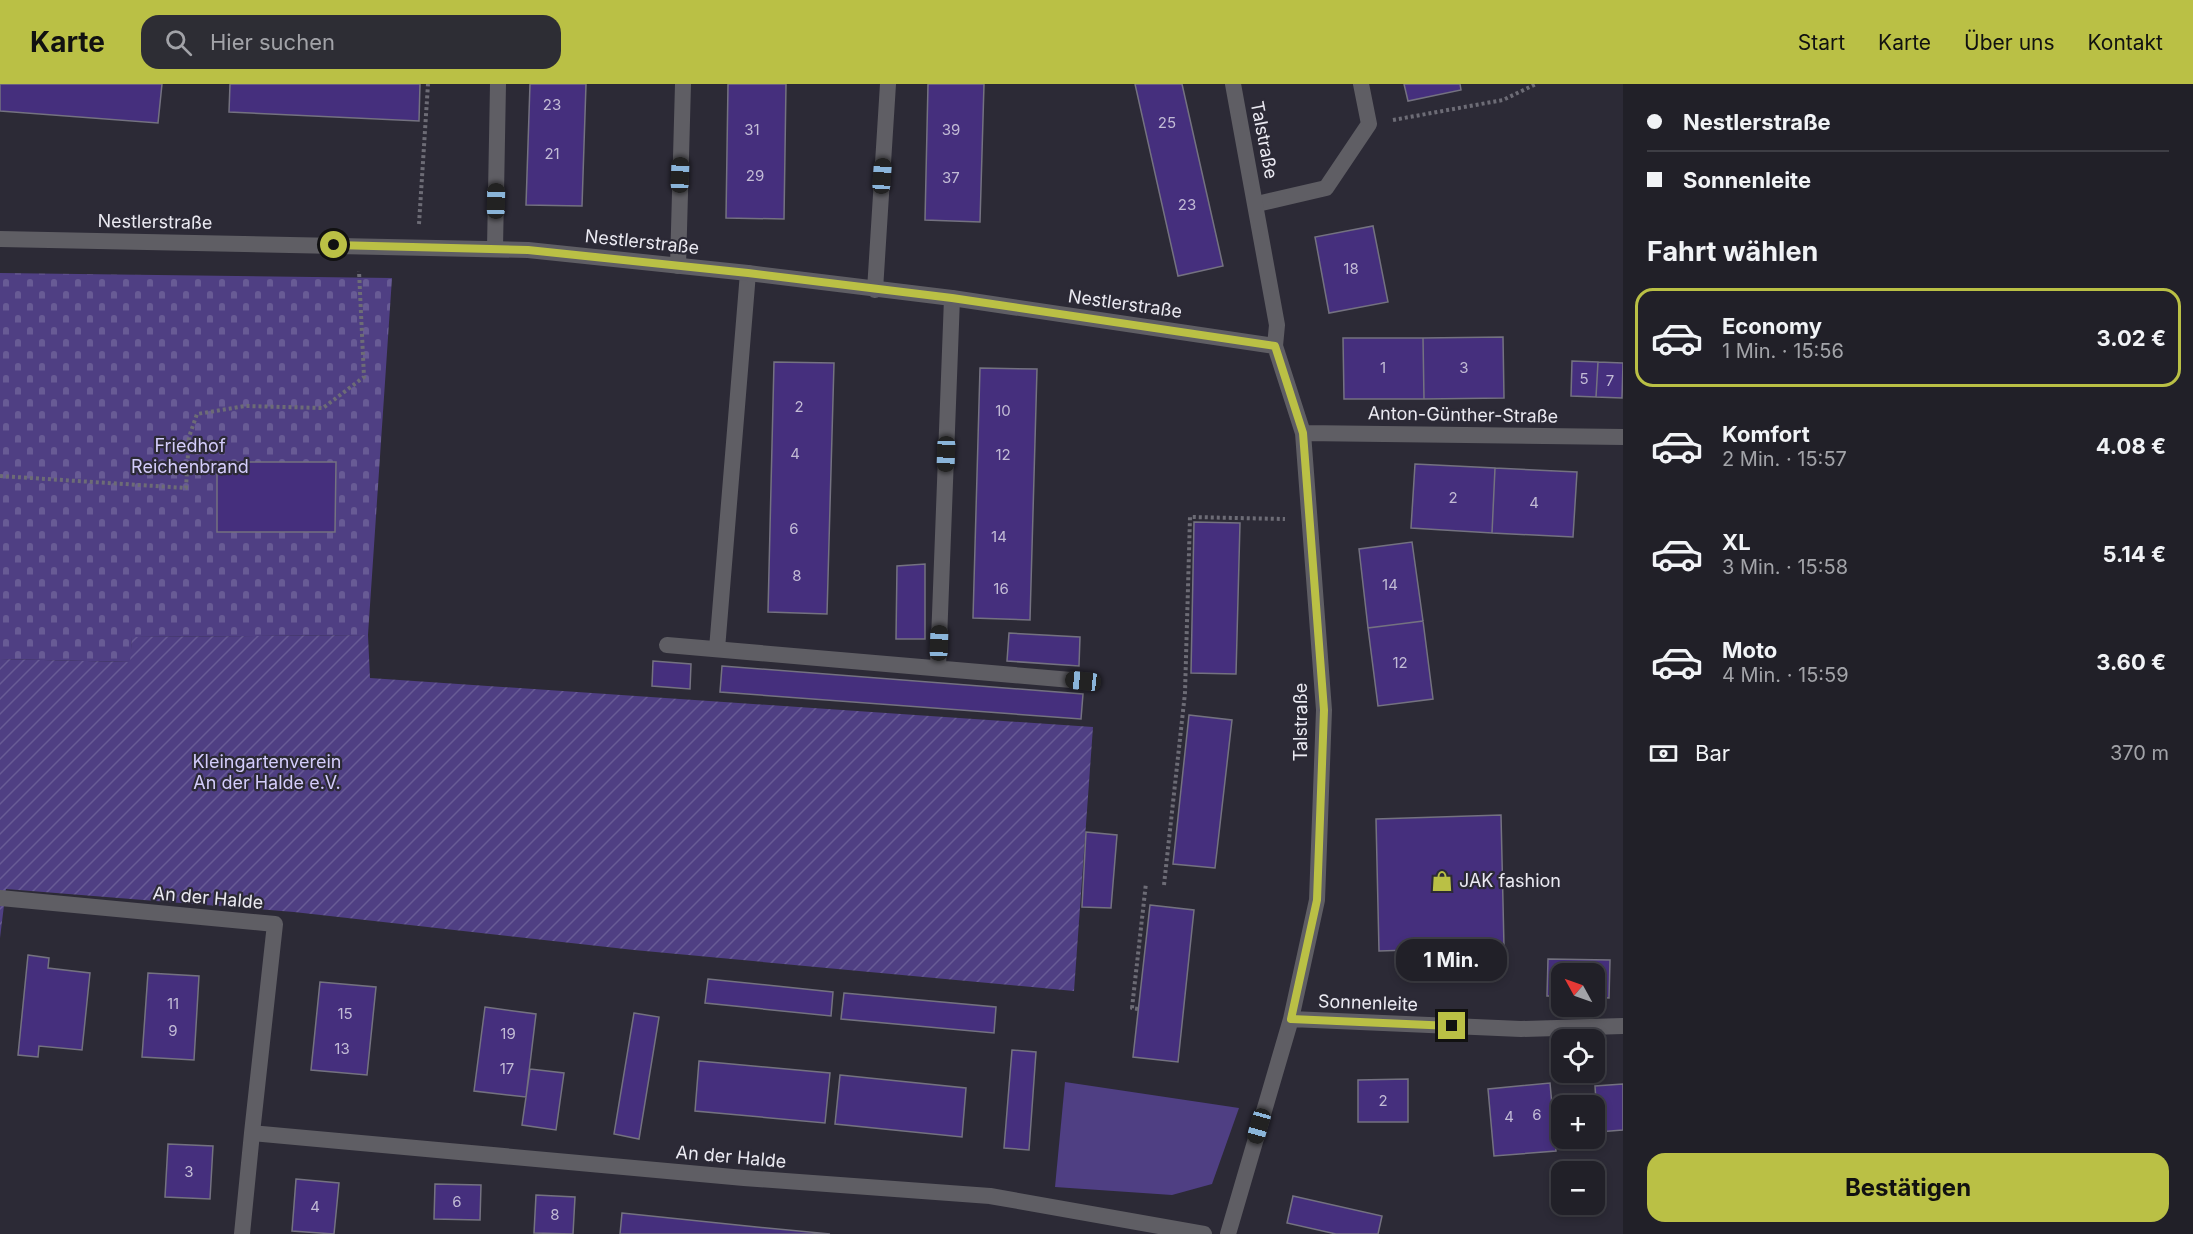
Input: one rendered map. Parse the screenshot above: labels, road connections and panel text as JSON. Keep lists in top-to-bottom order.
{
  "streets": {
    "street": [
      "Talstraße",
      "Nestlerstraße",
      "Anton-Günther-Straße",
      "An der Halde",
      "Sonnenleite"
    ]
  },
  "crossings": [
    ["Talstraße", "Nestlerstraße"],
    ["Talstraße", "Anton-Günther-Straße"],
    ["Talstraße", "Sonnenleite"]
  ],
  "parks": ["Friedhof Reichenbrand", "Kleingartenverein An der Halde e.V."],
  "places": {
    "shop": ["JAK fashion"]
  },
  "house_numbers": [
    "23",
    "25",
    "31",
    "39",
    "21",
    "29",
    "37",
    "23",
    "18",
    "1",
    "3",
    "5",
    "7",
    "2",
    "10",
    "4",
    "12",
    "2",
    "4",
    "6",
    "14",
    "8",
    "14",
    "16",
    "12",
    "11",
    "15",
    "9",
    "19",
    "13",
    "17",
    "2",
    "6",
    "4",
    "3",
    "6",
    "4",
    "8"
  ],
  "north": "top left",
  "page": {
    "header": "Karte",
    "search": "Hier suchen",
    "nav": [
      "Start",
      "Karte",
      "Über uns",
      "Kontakt"
    ],
    "banner": ["Nestlerstraße", "Sonnenleite"],
    "heading": "Fahrt wählen",
    "list": [
      {
        "name": "Economy",
        "note": "1 Min. · 15:56",
        "value": "3.02 €"
      },
      {
        "name": "Komfort",
        "note": "2 Min. · 15:57",
        "value": "4.08 €"
      },
      {
        "name": "XL",
        "note": "3 Min. · 15:58",
        "value": "5.14 €"
      },
      {
        "name": "Moto",
        "note": "4 Min. · 15:59",
        "value": "3.60 €"
      }
    ],
    "pay": ["Bar", "370 m"],
    "bubble": "1 Min.",
    "map_buttons": ["+", "−"],
    "buttons": "Bestätigen"
  }
}
